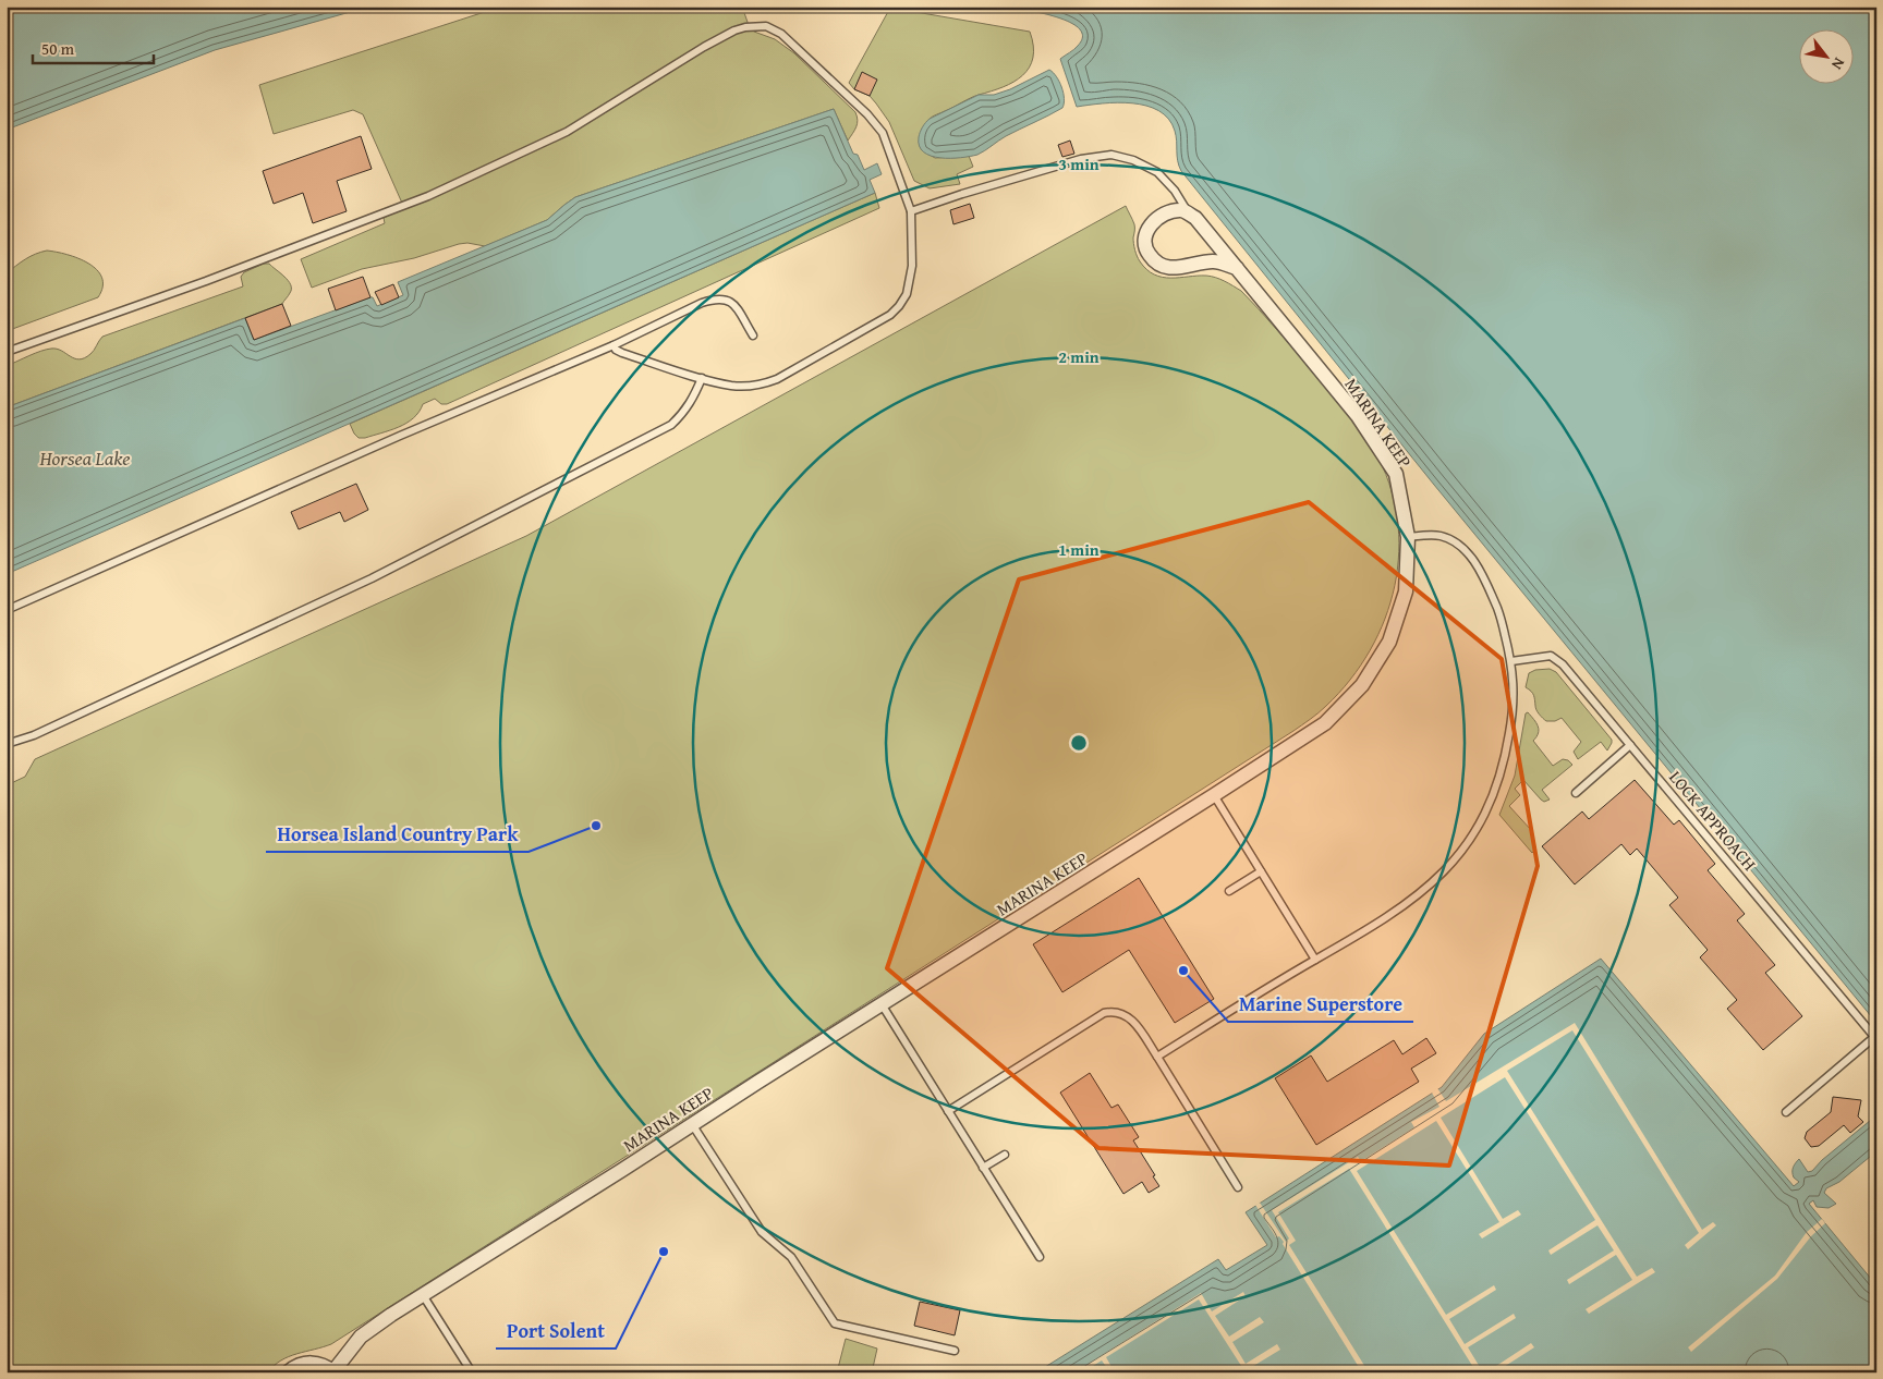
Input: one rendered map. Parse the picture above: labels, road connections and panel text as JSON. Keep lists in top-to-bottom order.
{
  "streets": {
    "street": ["MARINA KEEP"],
    "lane": ["LOCK APPROACH"]
  },
  "water": ["Horsea Lake"],
  "places": ["Horsea Island Country Park", "Marine Superstore", "Port Solent"],
  "scale_bar": "50 m",
  "north": "bottom right",
  "rings": ["3 min", "2 min", "1 min"]
}
